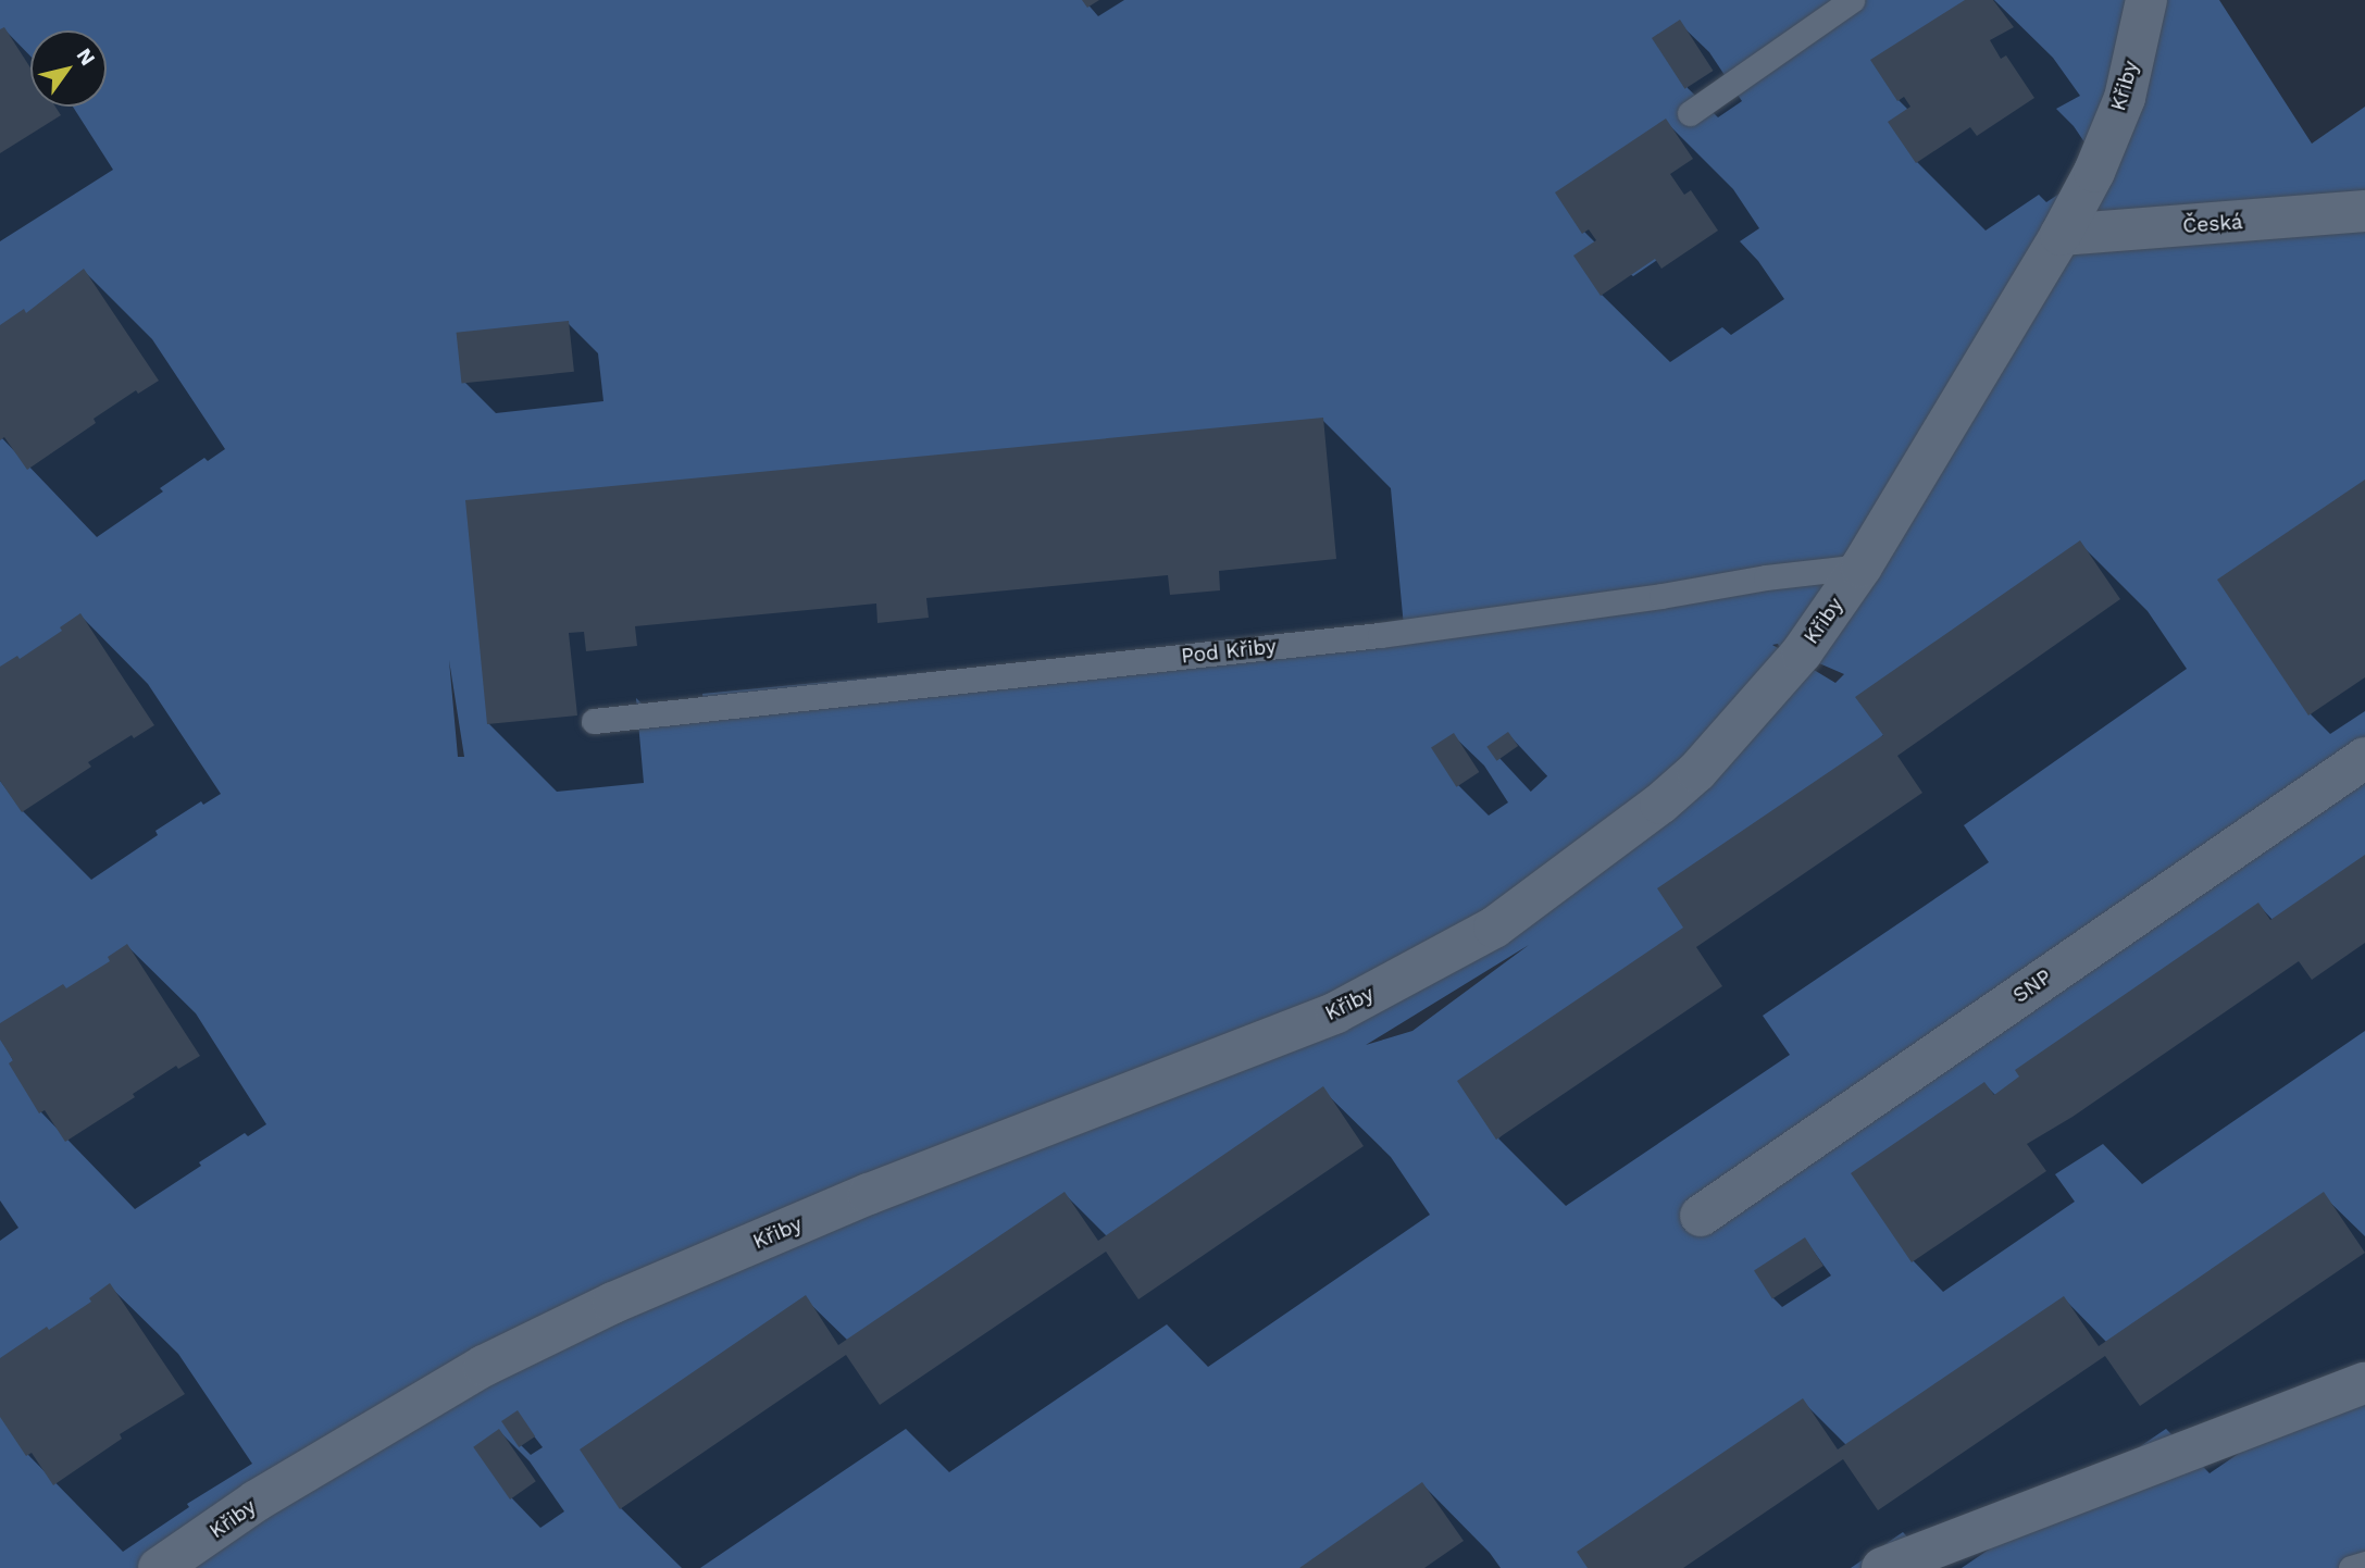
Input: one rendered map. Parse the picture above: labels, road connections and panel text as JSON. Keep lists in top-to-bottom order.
{
  "streets": {
    "street": ["Křiby", "Česká", "SNP"],
    "lane": ["Pod Křiby"]
  },
  "crossings": [
    ["Křiby", "Česká"],
    ["Křiby", "Pod Křiby"]
  ],
  "north": "top right"
}
